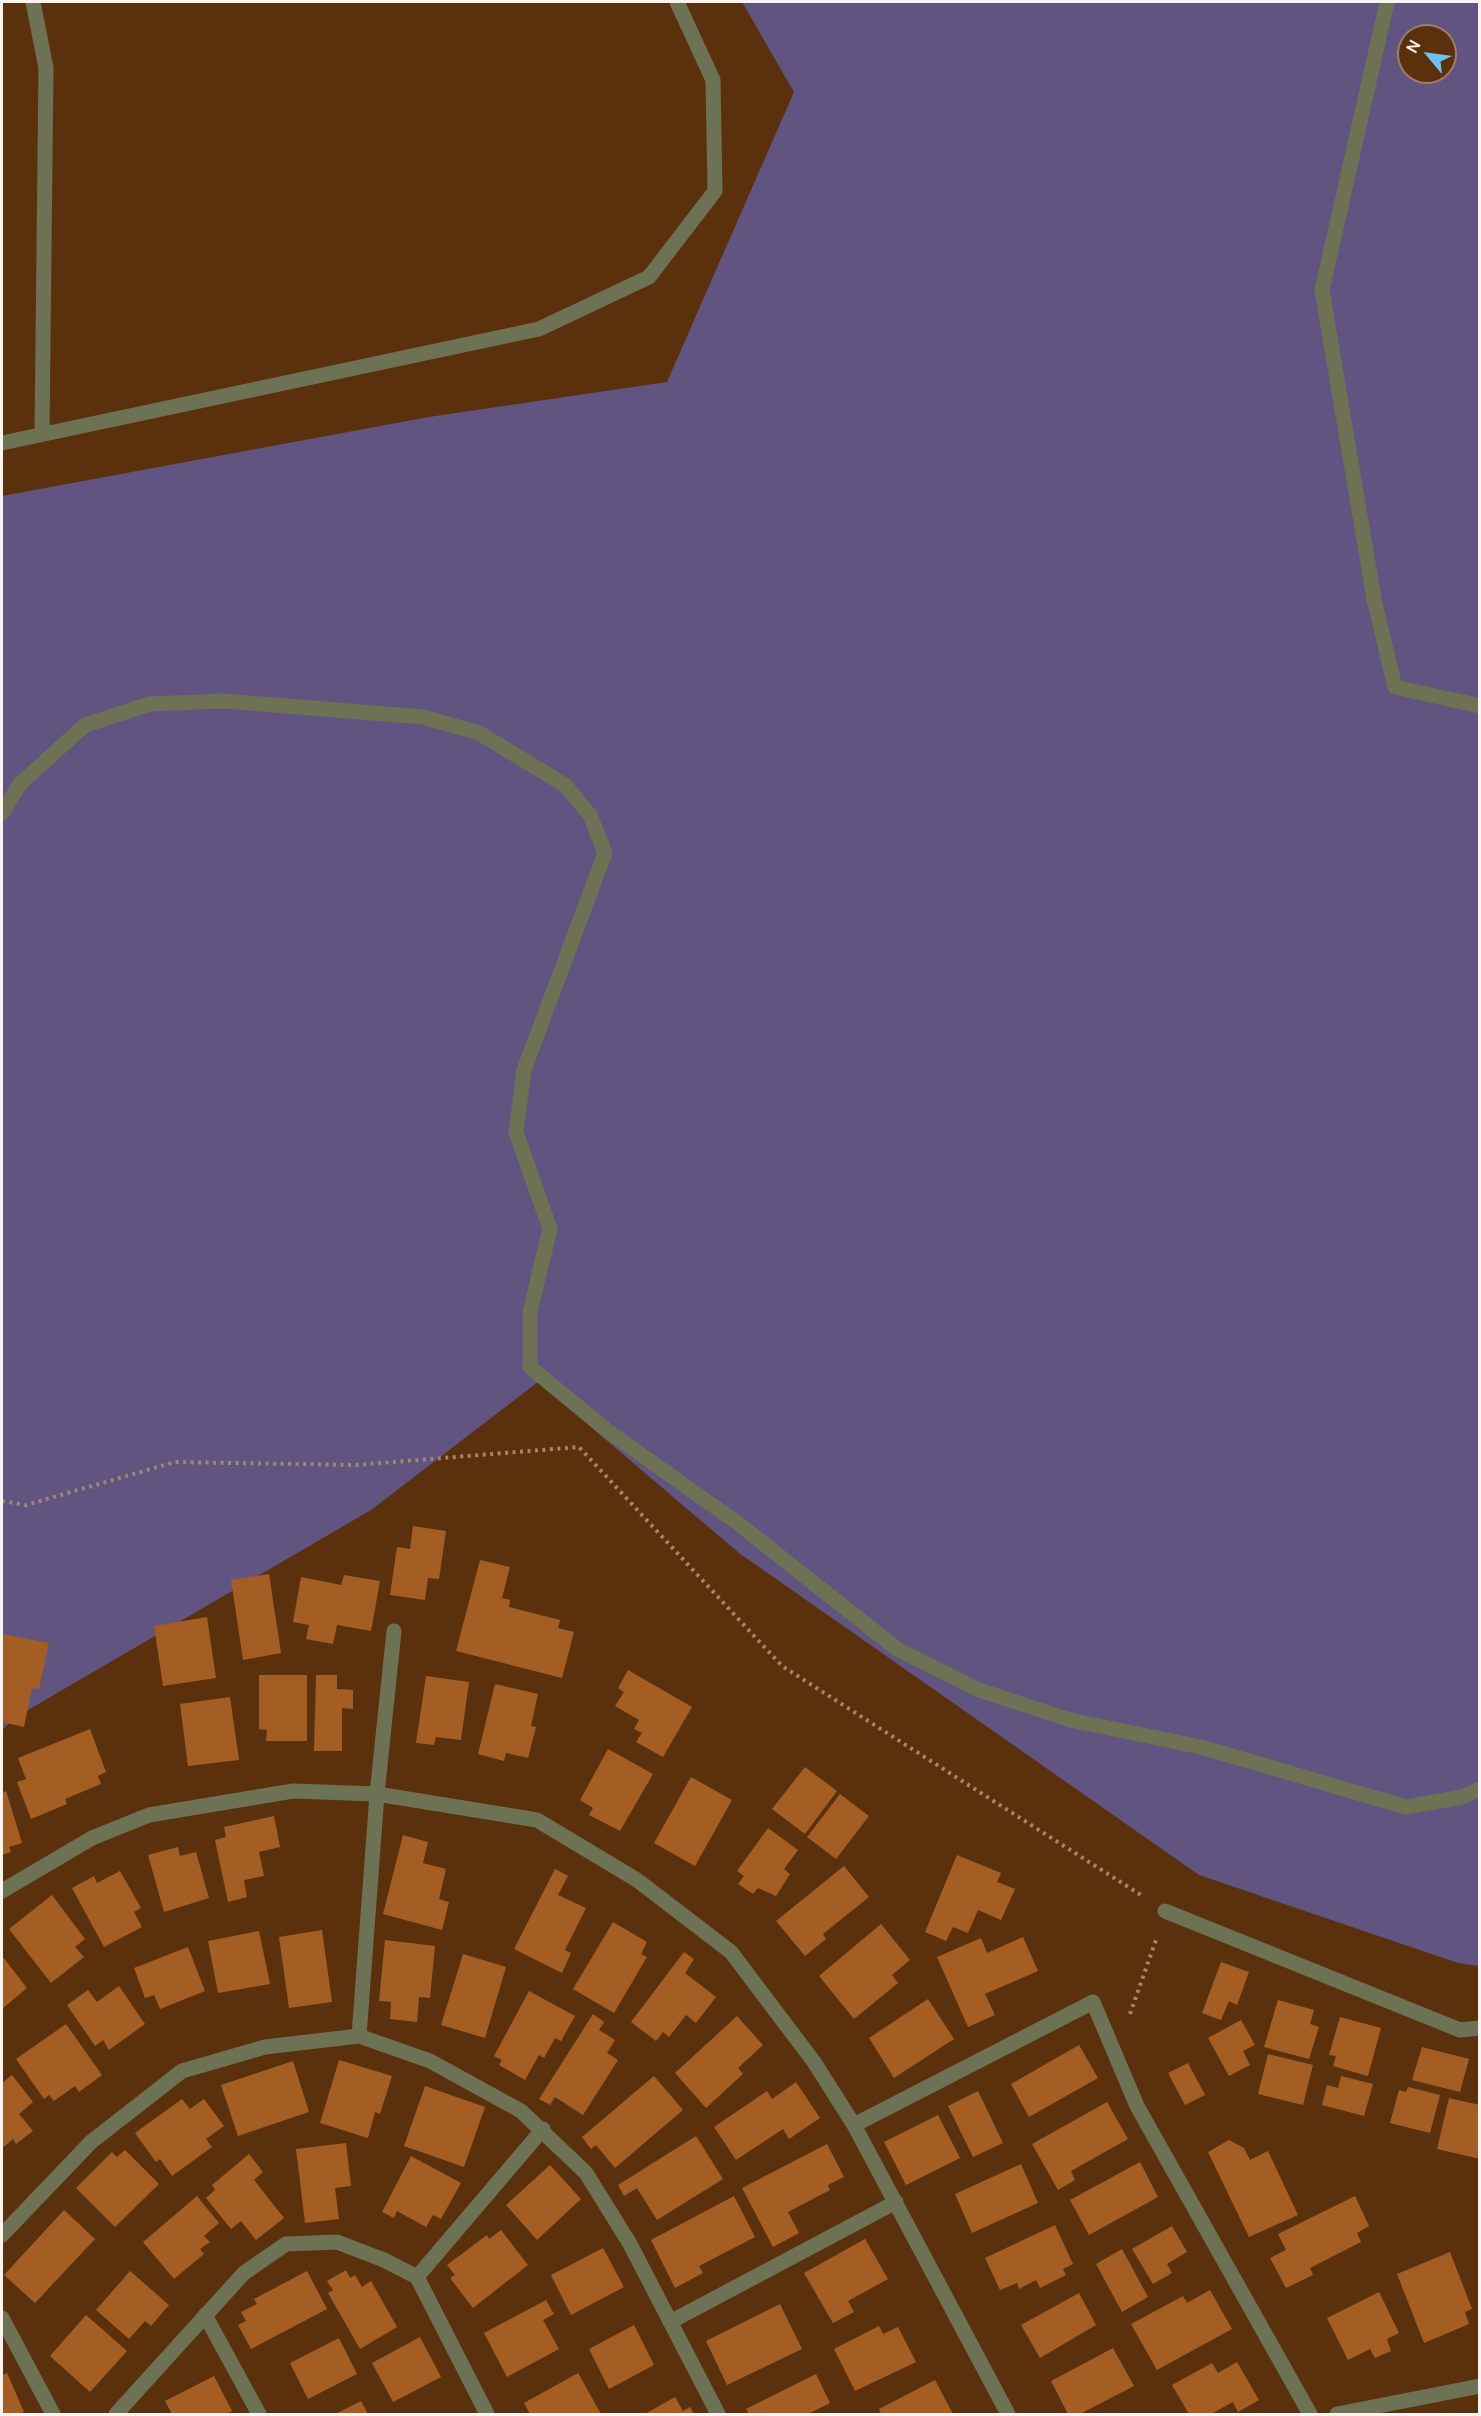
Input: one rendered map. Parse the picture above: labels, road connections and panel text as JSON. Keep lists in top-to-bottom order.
{
  "north": "top left"
}
